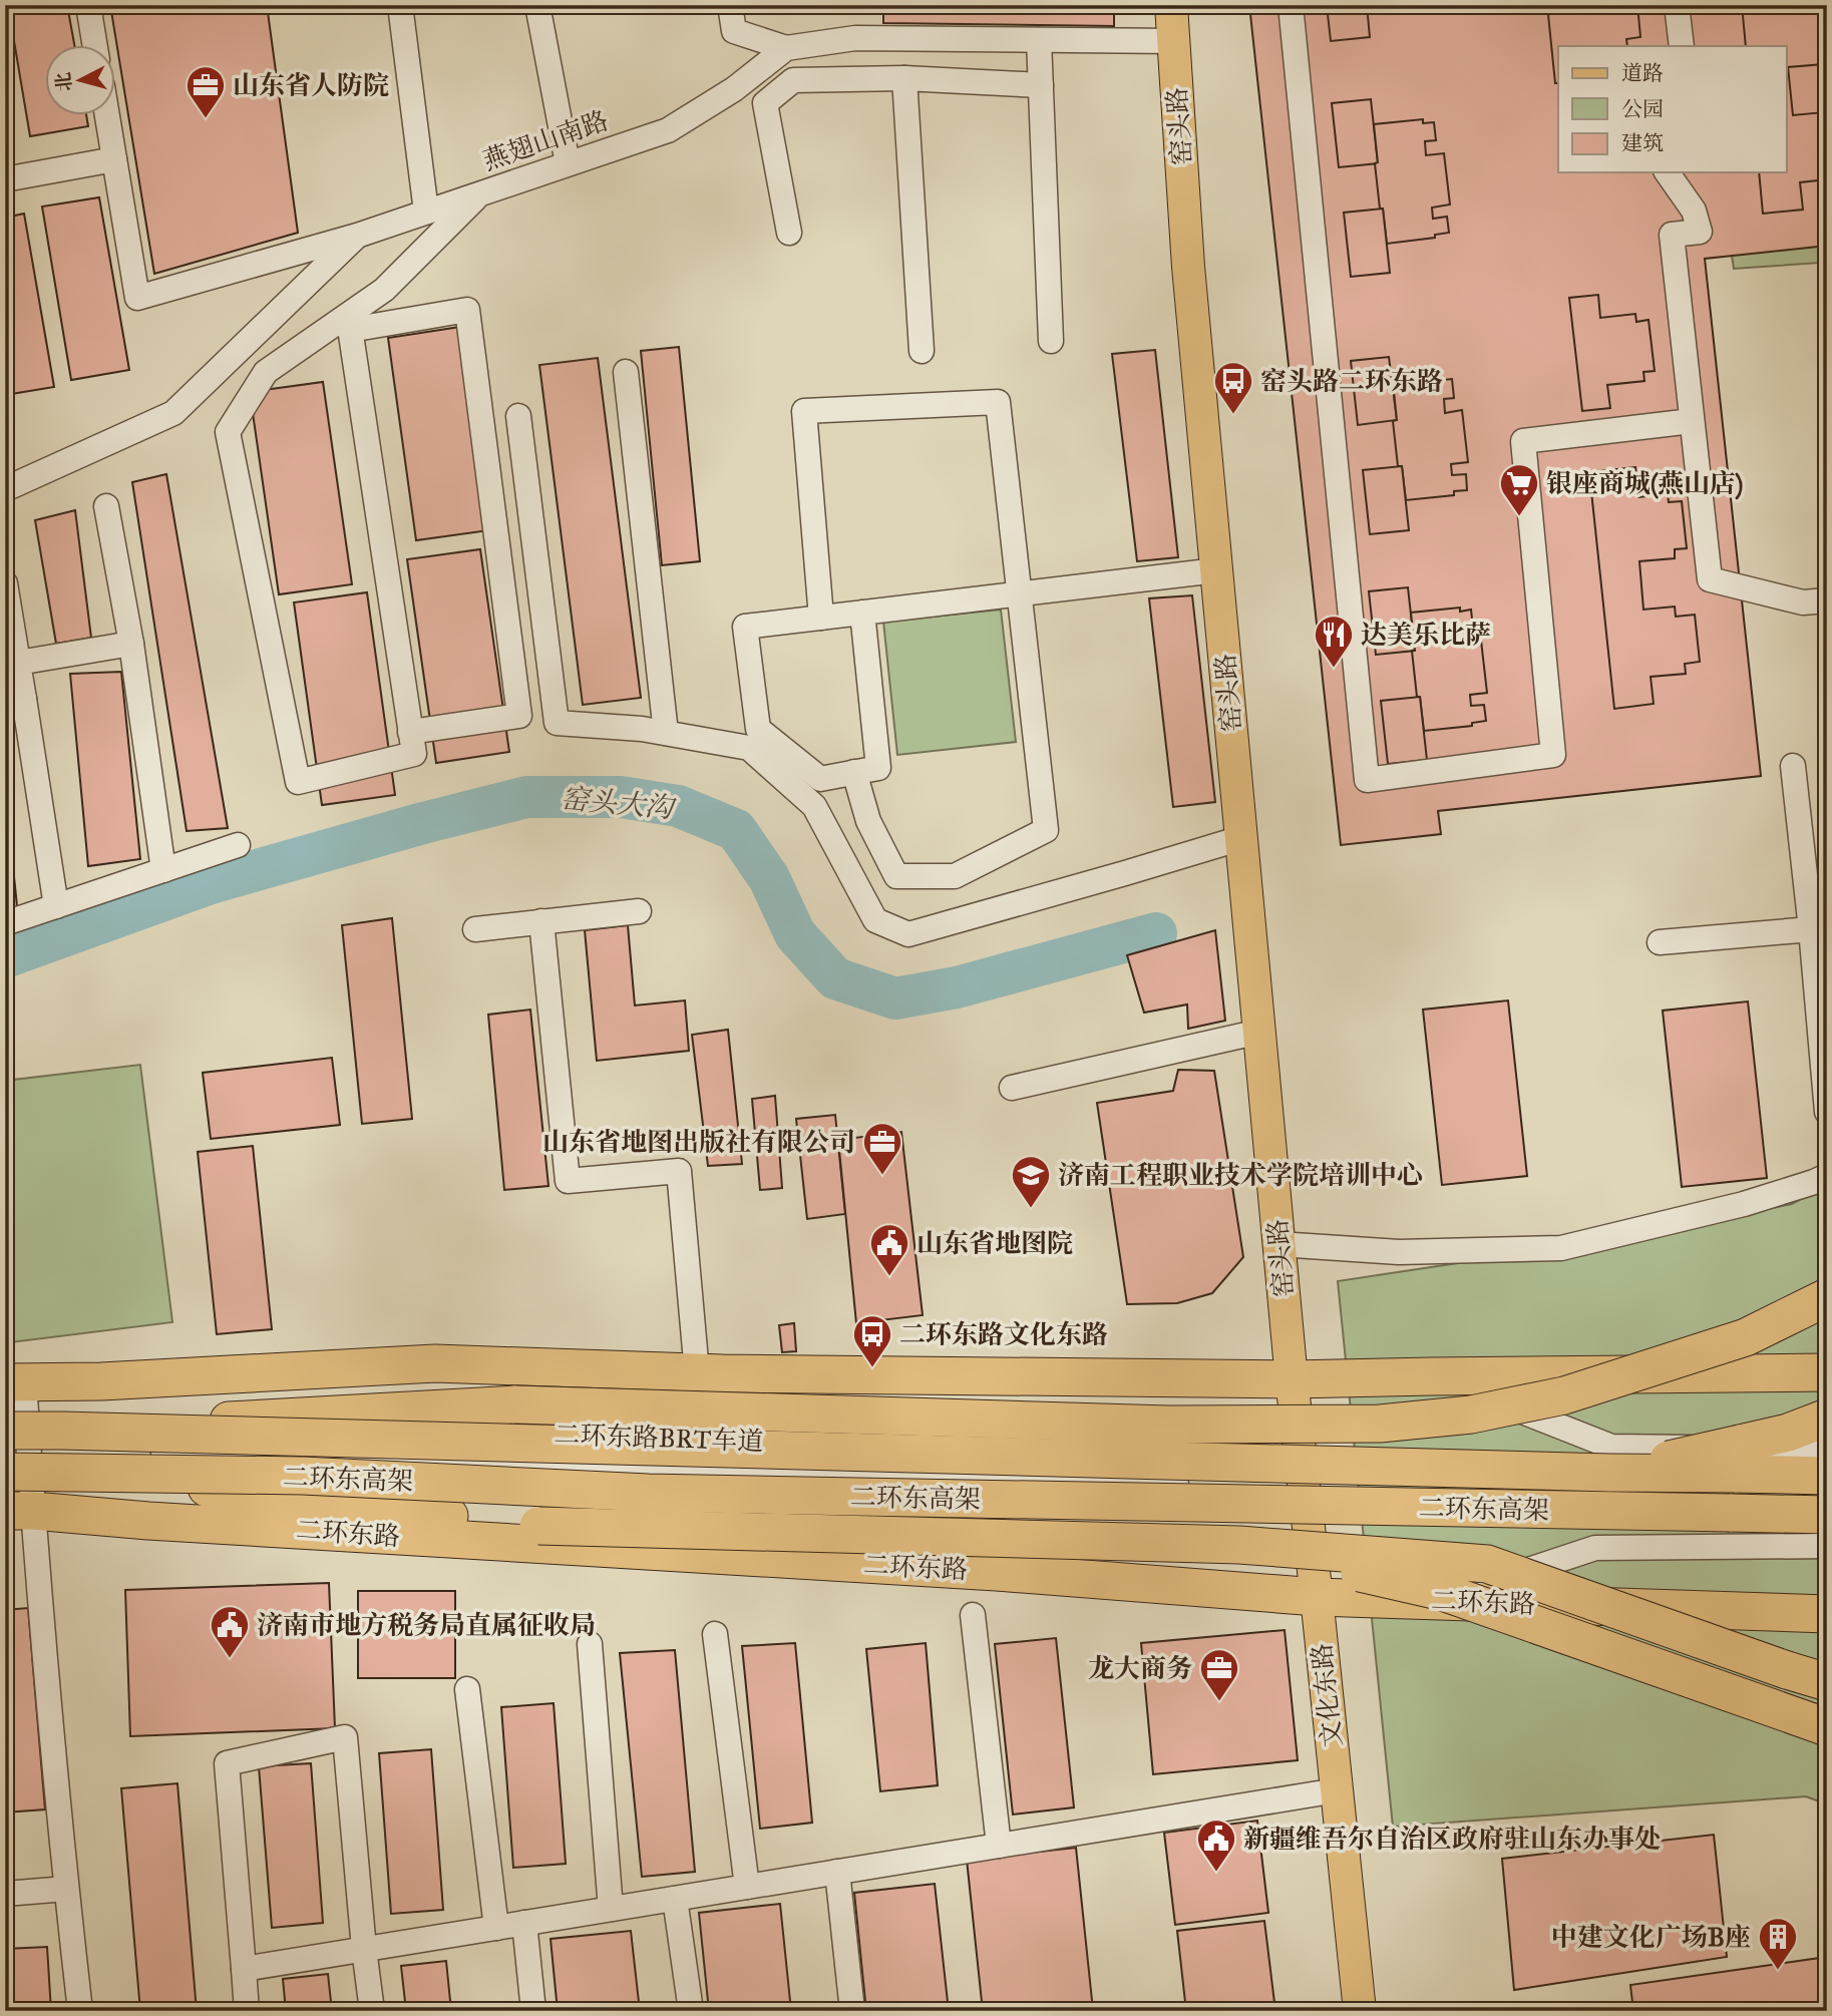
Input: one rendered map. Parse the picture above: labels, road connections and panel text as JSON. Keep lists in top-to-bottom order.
{
  "streets": {
    "highway": ["二环东高架", "二环东路"],
    "main road": ["窑头路", "文化东路"],
    "street": ["燕翅山南路", "二环东路BRT车道"]
  },
  "crossings": [
    ["窑头路", "文化东路"],
    ["二环东路BRT车道", "二环东高架"],
    ["二环东路", "文化东路"]
  ],
  "water": ["窑头大沟"],
  "places": {
    "office": ["山东省人防院", "山东省地图出版社有限公司", "龙大商务"],
    "bus stop": ["窑头路二环东路", "二环东路文化东路"],
    "supermarket": ["银座商城(燕山店)"],
    "restaurant": ["达美乐比萨"],
    "school or university": ["济南工程职业技术学院培训中心"],
    "public building": ["山东省地图院", "济南市地方税务局直属征收局", "新疆维吾尔自治区政府驻山东办事处"],
    "building": ["中建文化广场B座"]
  },
  "legend": ["道路", "公园", "建筑"],
  "north": "left"
}
